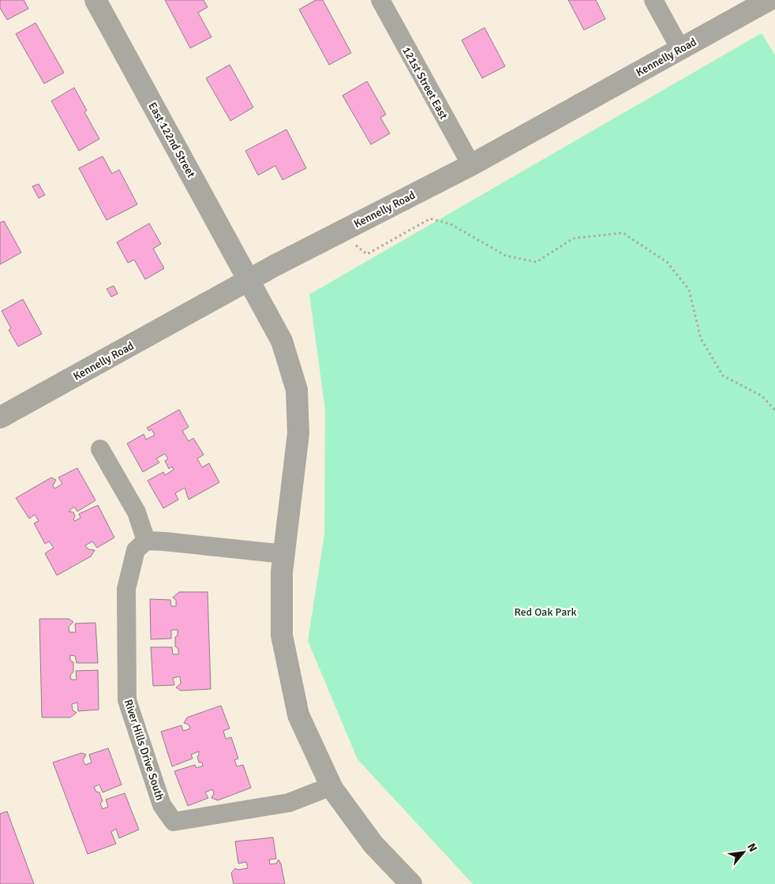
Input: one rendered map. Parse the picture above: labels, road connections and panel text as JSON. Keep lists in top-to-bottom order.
{
  "streets": {
    "street": [
      "Kennelly Road",
      "121st Street East",
      "East 122nd Street",
      "River Hills Drive South"
    ]
  },
  "crossings": [
    ["Kennelly Road", "121st Street East"],
    ["Kennelly Road", "East 122nd Street"]
  ],
  "parks": ["Red Oak Park"],
  "north": "top right"
}
